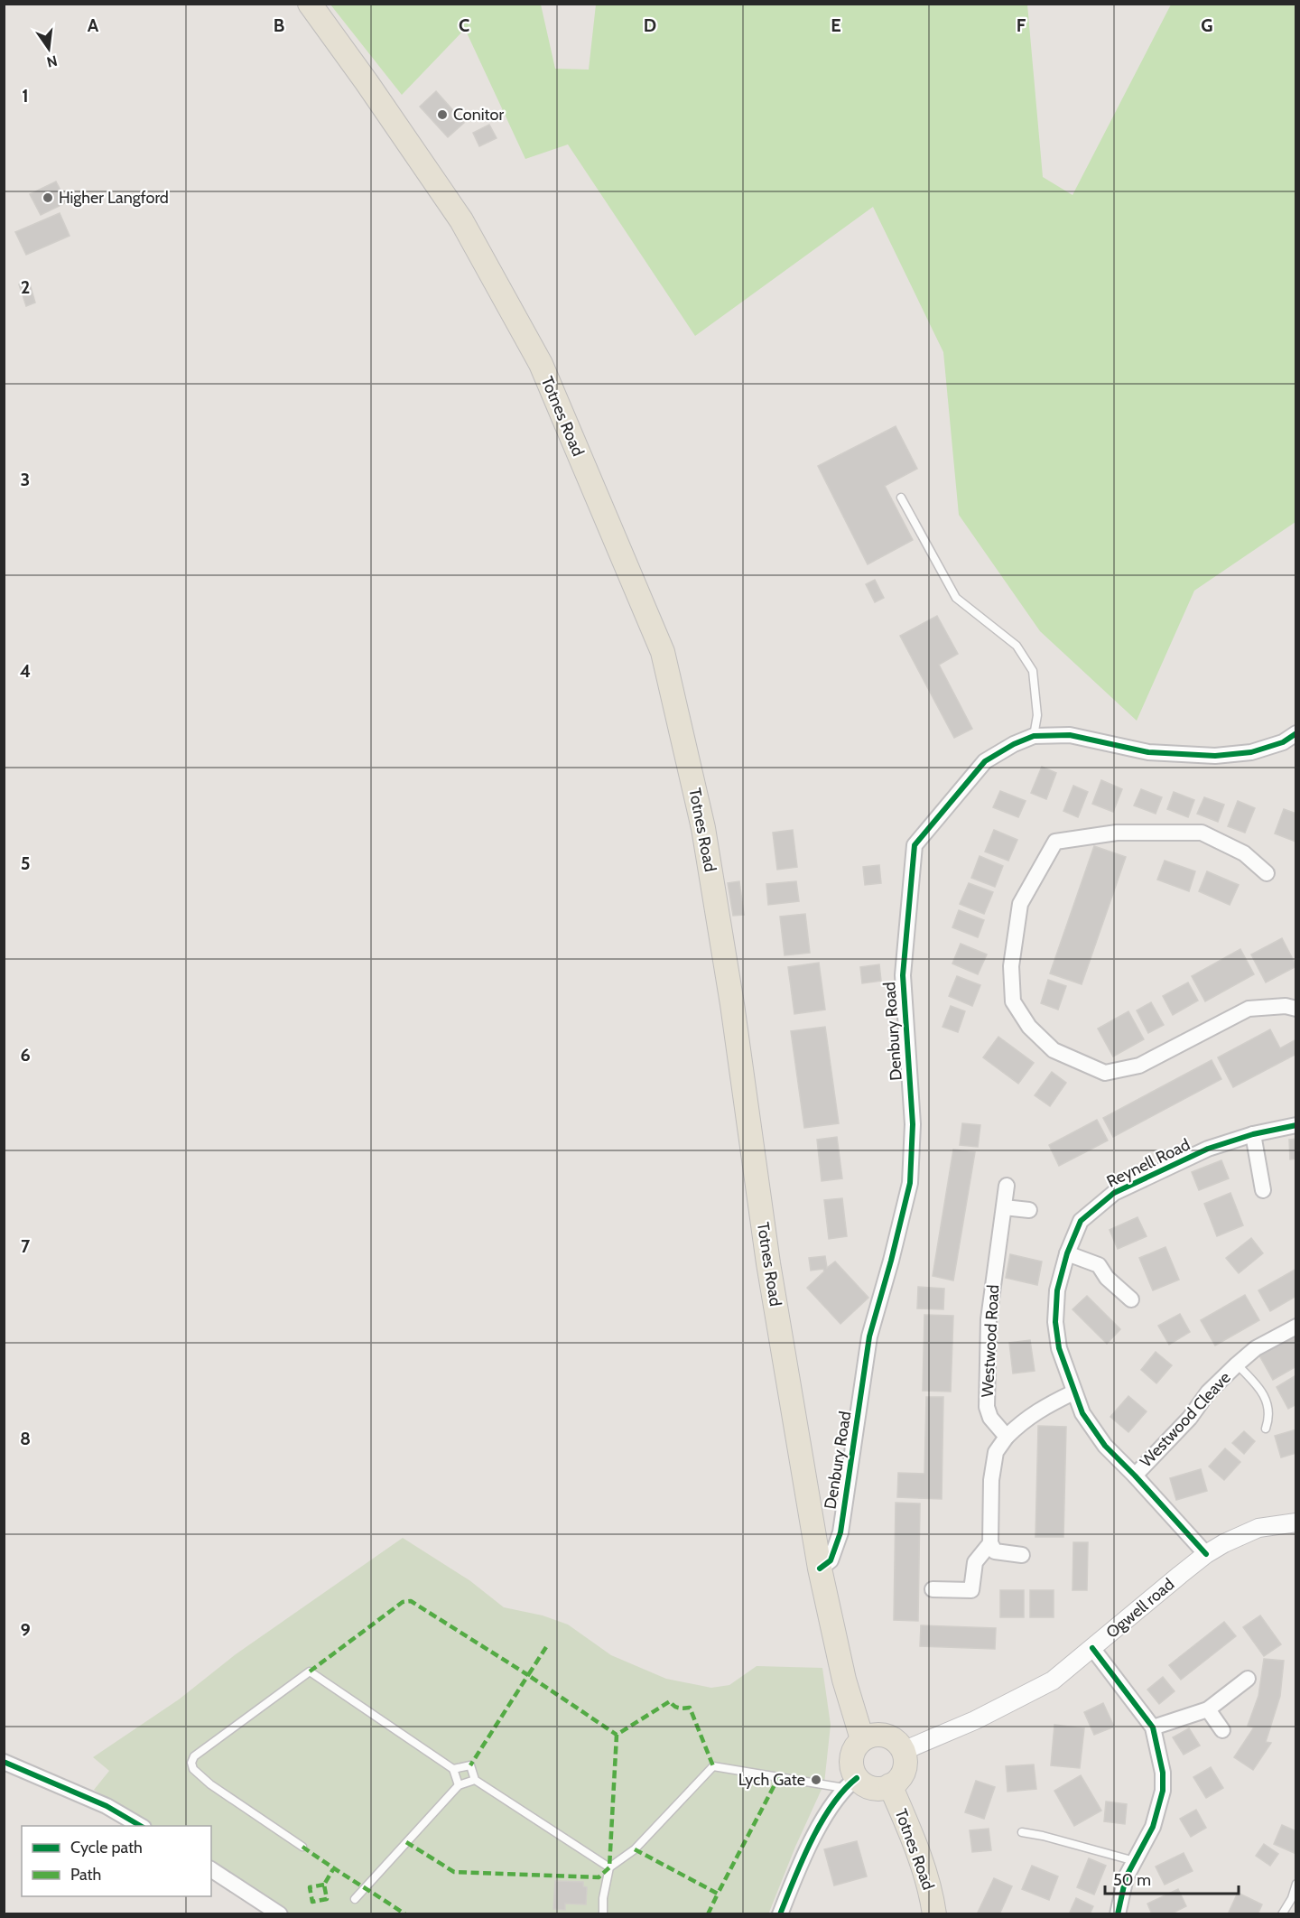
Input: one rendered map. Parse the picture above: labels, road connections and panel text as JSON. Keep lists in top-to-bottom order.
{
  "streets": {
    "main road": ["Totnes Road"],
    "street": [
      "Denbury Road",
      "Reynell Road",
      "Westwood Road",
      "Westwood Cleave",
      "Ogwell road"
    ]
  },
  "crossings": [
    ["Totnes Road", "Denbury Road"],
    ["Totnes Road", "Ogwell road"],
    ["Reynell Road", "Westwood Cleave"],
    ["Reynell Road", "Ogwell road"]
  ],
  "places": ["Conitor", "Higher Langford", "Lych Gate"],
  "legend": ["Cycle path", "Path"],
  "scale_bar": "50 m",
  "north": "bottom",
  "grid": {
    "columns": [
      "A",
      "B",
      "C",
      "D",
      "E",
      "F",
      "G"
    ],
    "rows": [
      "1",
      "2",
      "3",
      "4",
      "5",
      "6",
      "7",
      "8",
      "9"
    ]
  }
}
